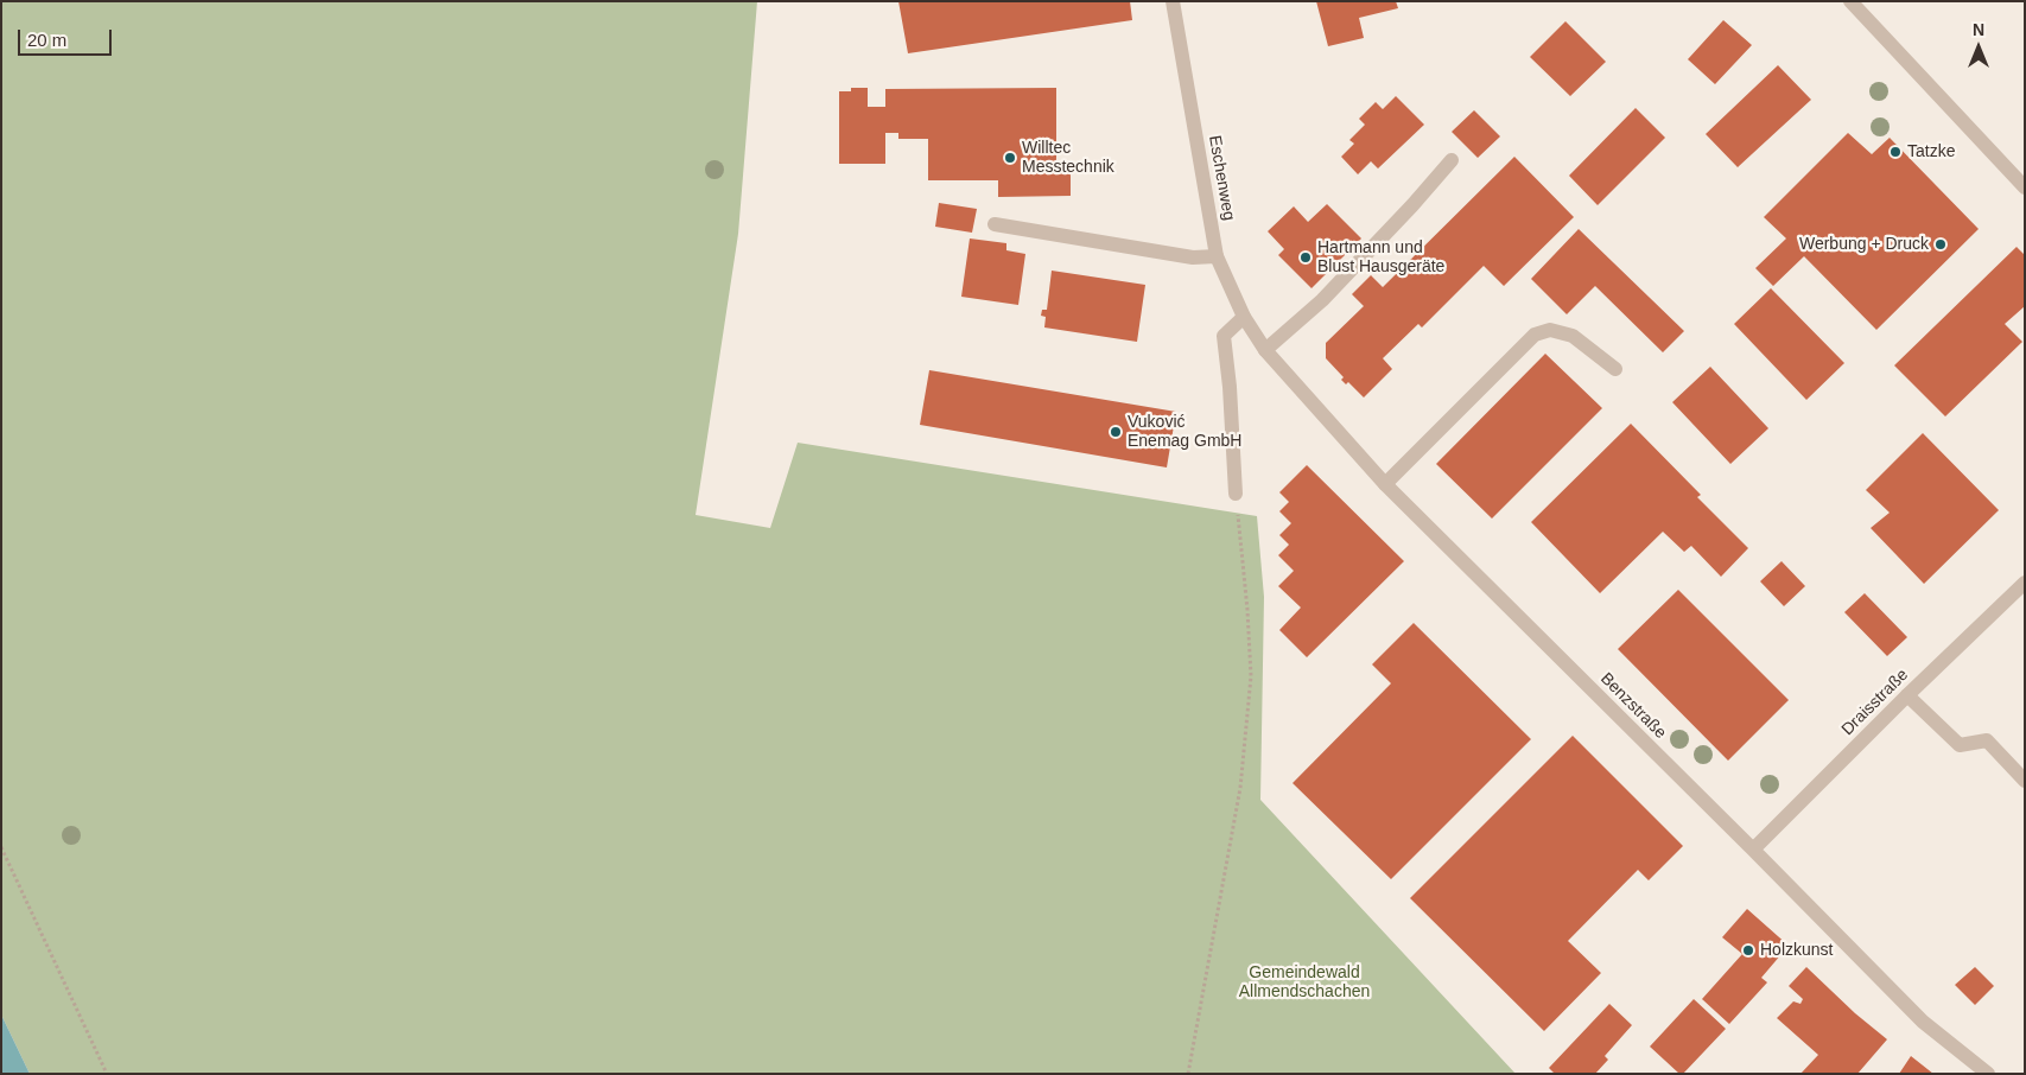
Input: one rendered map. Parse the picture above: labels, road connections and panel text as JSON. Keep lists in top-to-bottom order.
{
  "streets": {
    "street": ["Eschenweg", "Draisstraße", "Benzstraße"]
  },
  "crossings": [
    ["Eschenweg", "Benzstraße"],
    ["Draisstraße", "Benzstraße"]
  ],
  "parks": ["Gemeindewald Allmendschachen"],
  "places": [
    "Tatzke",
    "Willtec Messtechnik",
    "Werbung + Druck",
    "Hartmann und Blust Hausgeräte",
    "Vuković Enemag GmbH",
    "Holzkunst"
  ],
  "scale_bar": "20 m",
  "north": "top"
}
